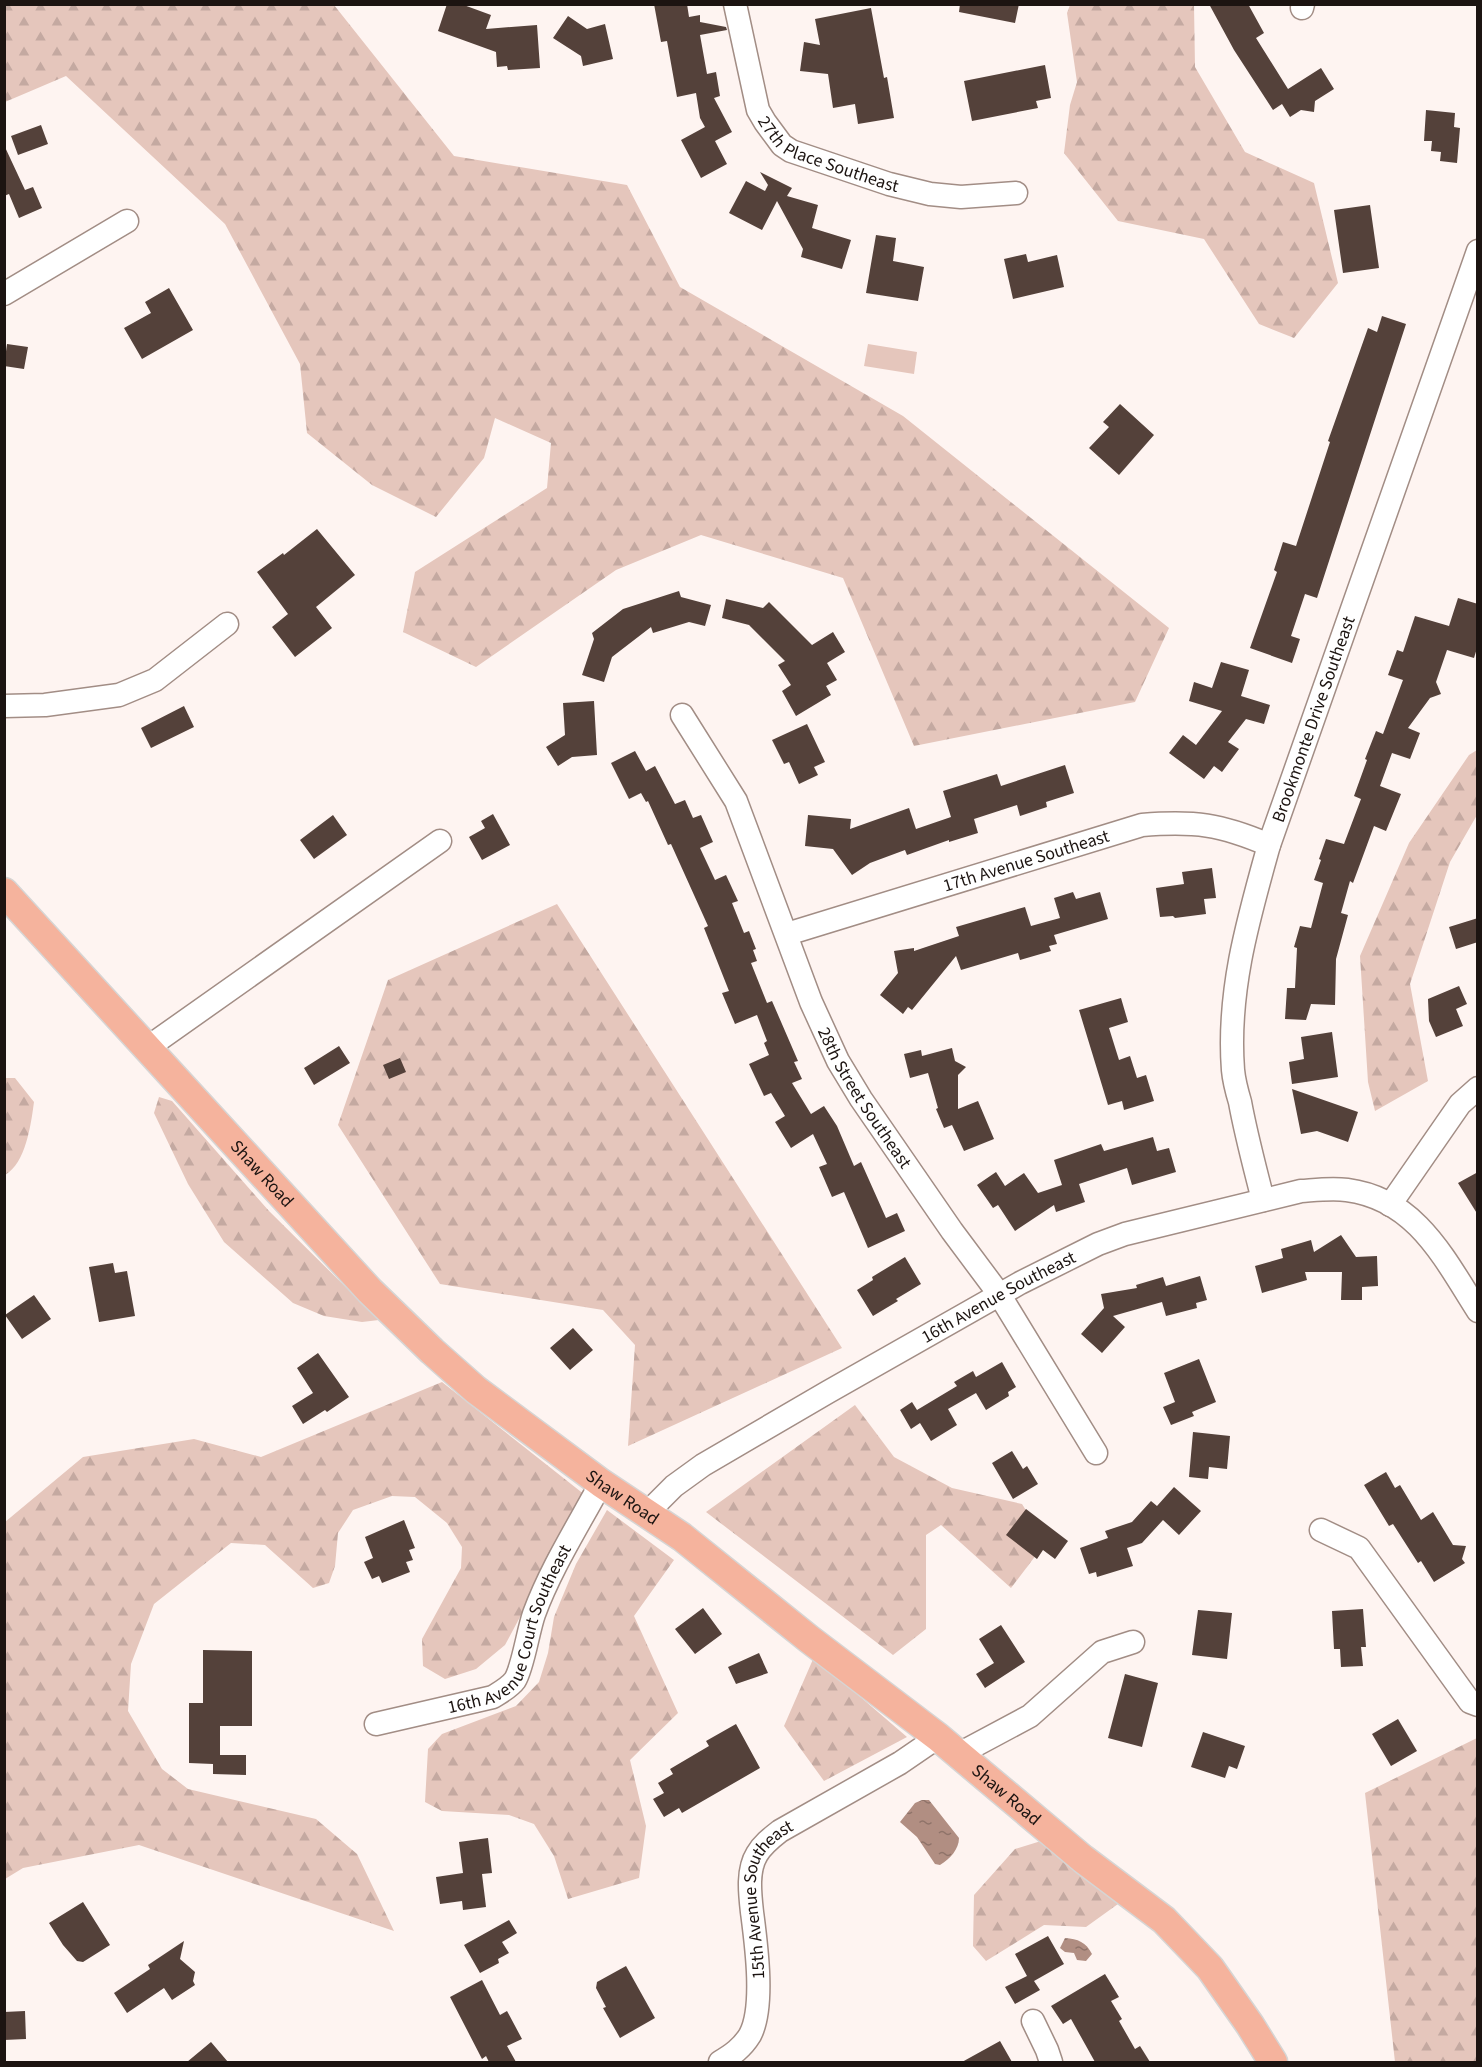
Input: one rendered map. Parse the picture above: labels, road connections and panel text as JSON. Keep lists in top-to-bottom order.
{
  "streets": {
    "main road": ["Shaw Road"],
    "street": [
      "27th Place Southeast",
      "Brookmonte Drive Southeast",
      "17th Avenue Southeast",
      "28th Street Southeast",
      "16th Avenue Southeast",
      "16th Avenue Court Southeast",
      "15th Avenue Southeast"
    ]
  },
  "crossings": [
    ["Brookmonte Drive Southeast", "17th Avenue Southeast"],
    ["Brookmonte Drive Southeast", "16th Avenue Southeast"],
    ["17th Avenue Southeast", "28th Street Southeast"],
    ["28th Street Southeast", "16th Avenue Southeast"],
    ["Shaw Road", "16th Avenue Southeast"],
    ["Shaw Road", "16th Avenue Court Southeast"],
    ["Shaw Road", "15th Avenue Southeast"]
  ]
}
